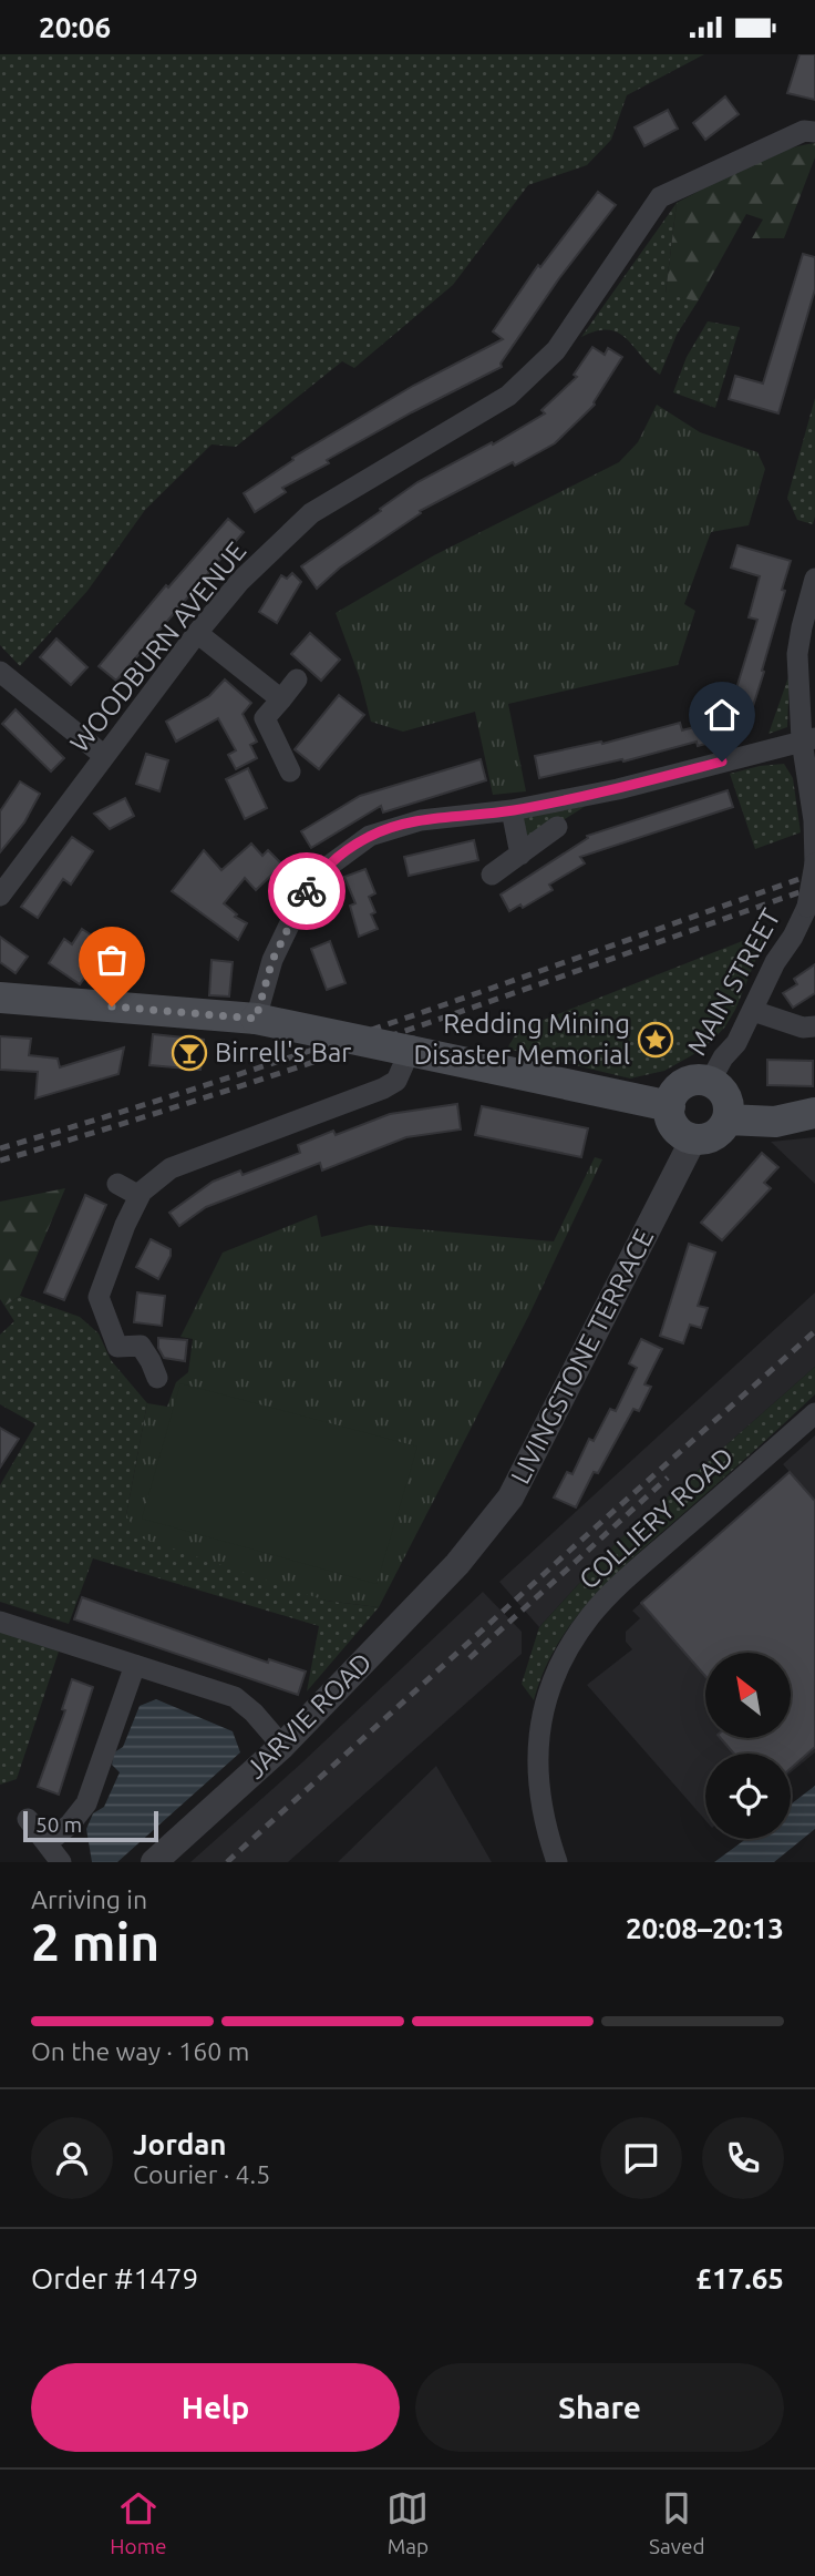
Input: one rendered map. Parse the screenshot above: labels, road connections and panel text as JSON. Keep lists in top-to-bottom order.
{
  "streets": {
    "street": [
      "WOODBURN AVENUE",
      "MAIN STREET",
      "LIVINGSTONE TERRACE",
      "COLLIERY ROAD",
      "JARVIE ROAD"
    ]
  },
  "crossings": [
    ["MAIN STREET", "LIVINGSTONE TERRACE"],
    ["LIVINGSTONE TERRACE", "JARVIE ROAD"]
  ],
  "places": {
    "place": ["Redding Mining Disaster Memorial"],
    "bar": ["Birrell's Bar"]
  },
  "scale_bar": "50 m",
  "north": "top left",
  "page": {
    "status": "20:06",
    "scale": "50 m",
    "heading": ["2 min", "Arriving in", "20:08–20:13"],
    "panel": [
      "Jordan",
      "Courier · 4.5",
      "Order #1479",
      "£17.65"
    ],
    "bar": "On the way · 160 m",
    "buttons": ["Help", "Share"],
    "tabs": ["Home", "Map", "Saved"]
  }
}
